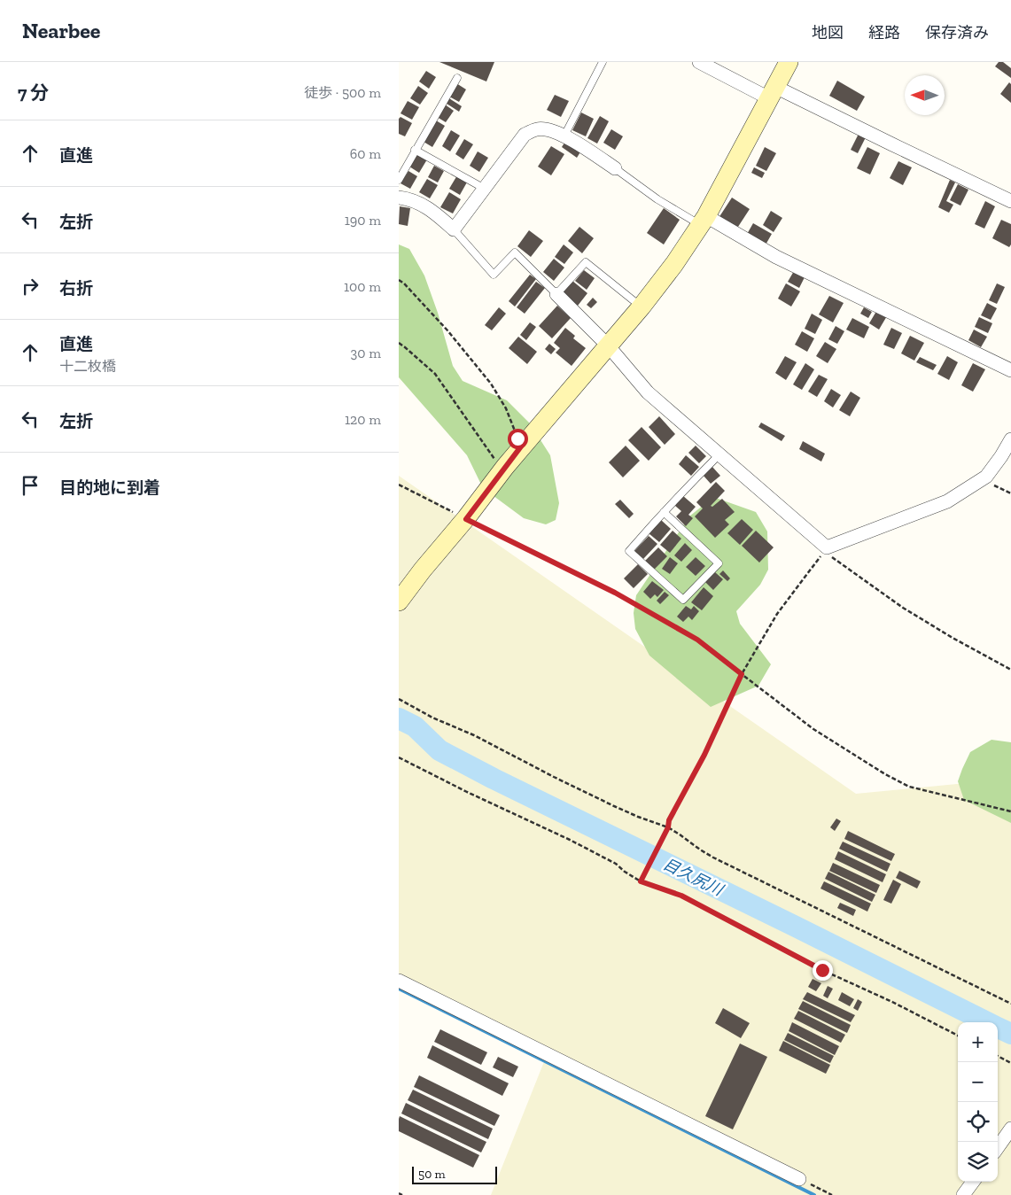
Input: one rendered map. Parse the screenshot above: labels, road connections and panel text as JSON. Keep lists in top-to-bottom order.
{
  "water": ["目久尻川"],
  "scale_bar": "50 m",
  "north": "left",
  "page": {
    "header": "Nearbee",
    "nav": ["地図", "経路", "保存済み"],
    "heading": ["7 分", "徒歩 · 500 m"],
    "list": [
      ["直進", "60 m"],
      ["左折", "190 m"],
      ["右折", "100 m"],
      ["直進", "十二枚橋", "30 m"],
      ["左折", "120 m"],
      "目的地に到着"
    ],
    "map_buttons": ["+", "−"],
    "scale": "50 m"
  }
}
